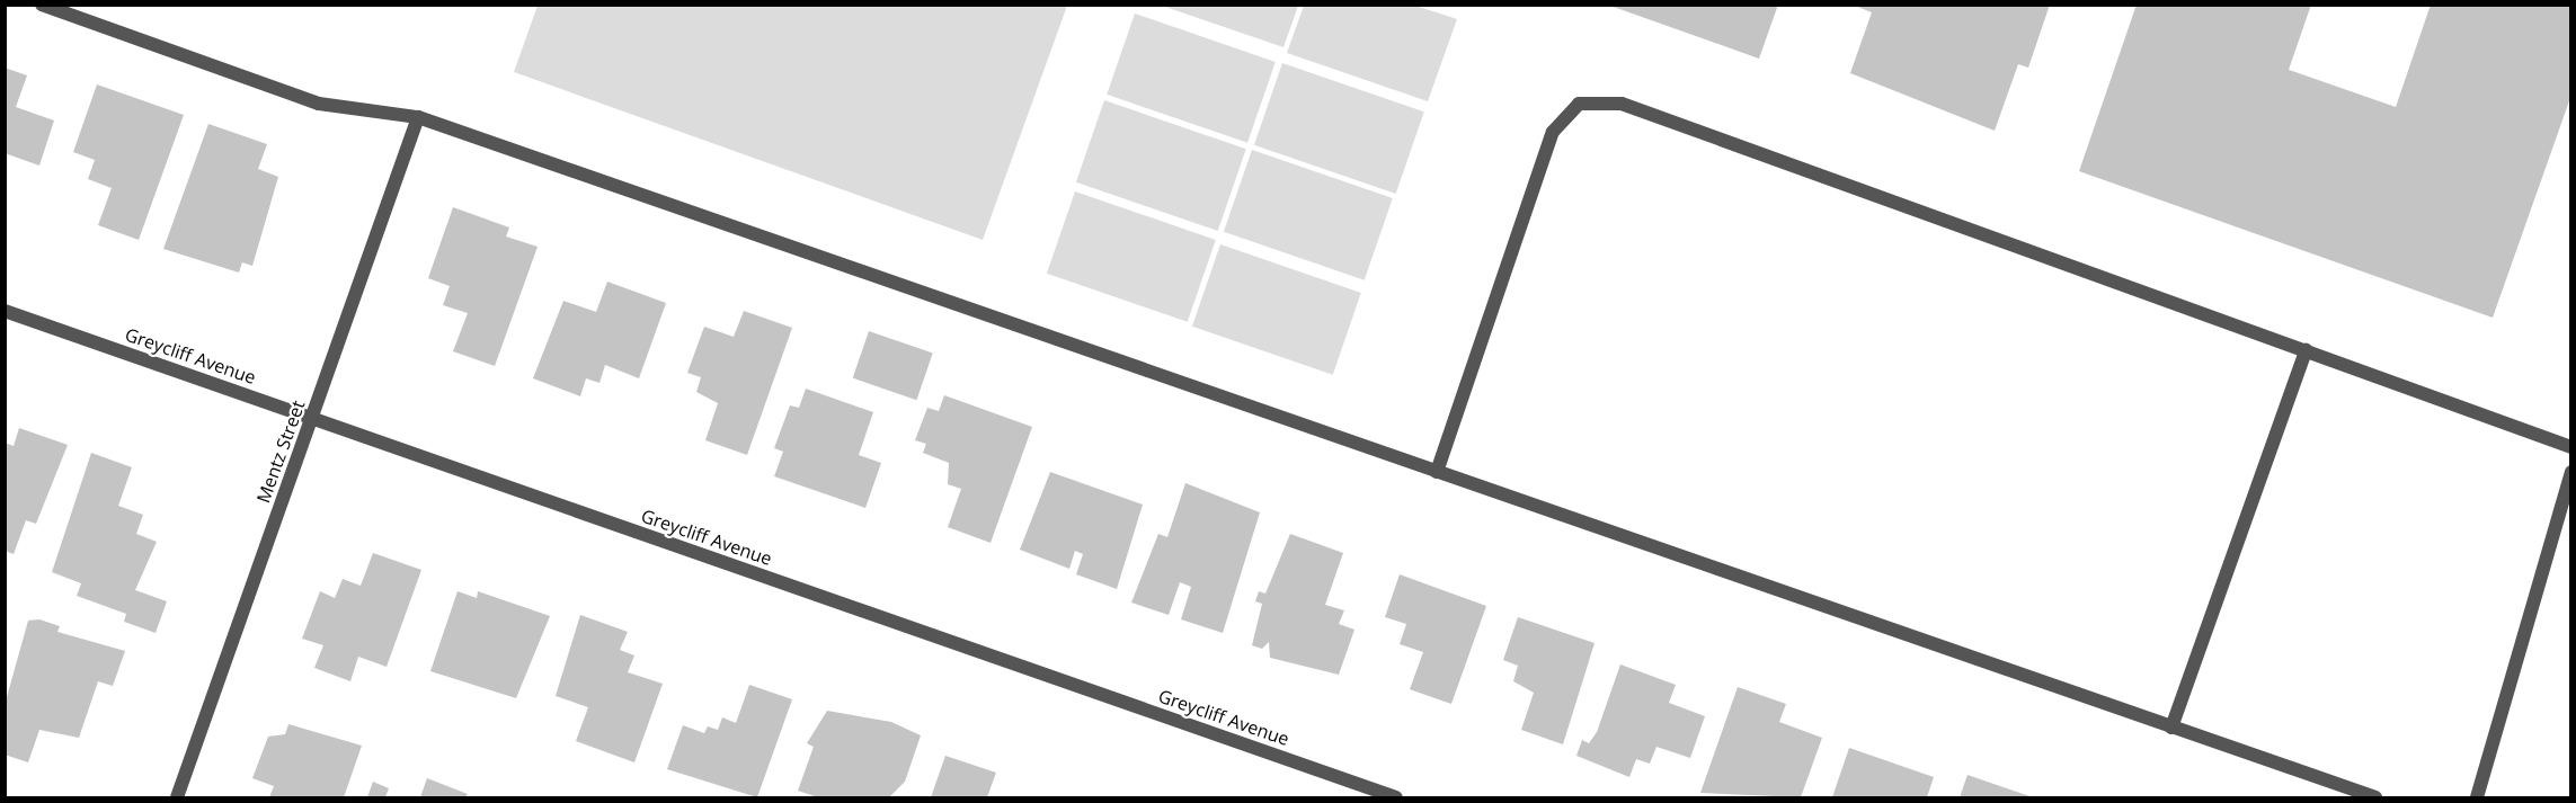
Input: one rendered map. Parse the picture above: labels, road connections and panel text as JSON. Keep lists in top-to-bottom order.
{
  "streets": {
    "street": ["Greycliff Avenue", "Mentz Street"]
  },
  "crossings": [
    ["Greycliff Avenue", "Mentz Street"]
  ]
}
